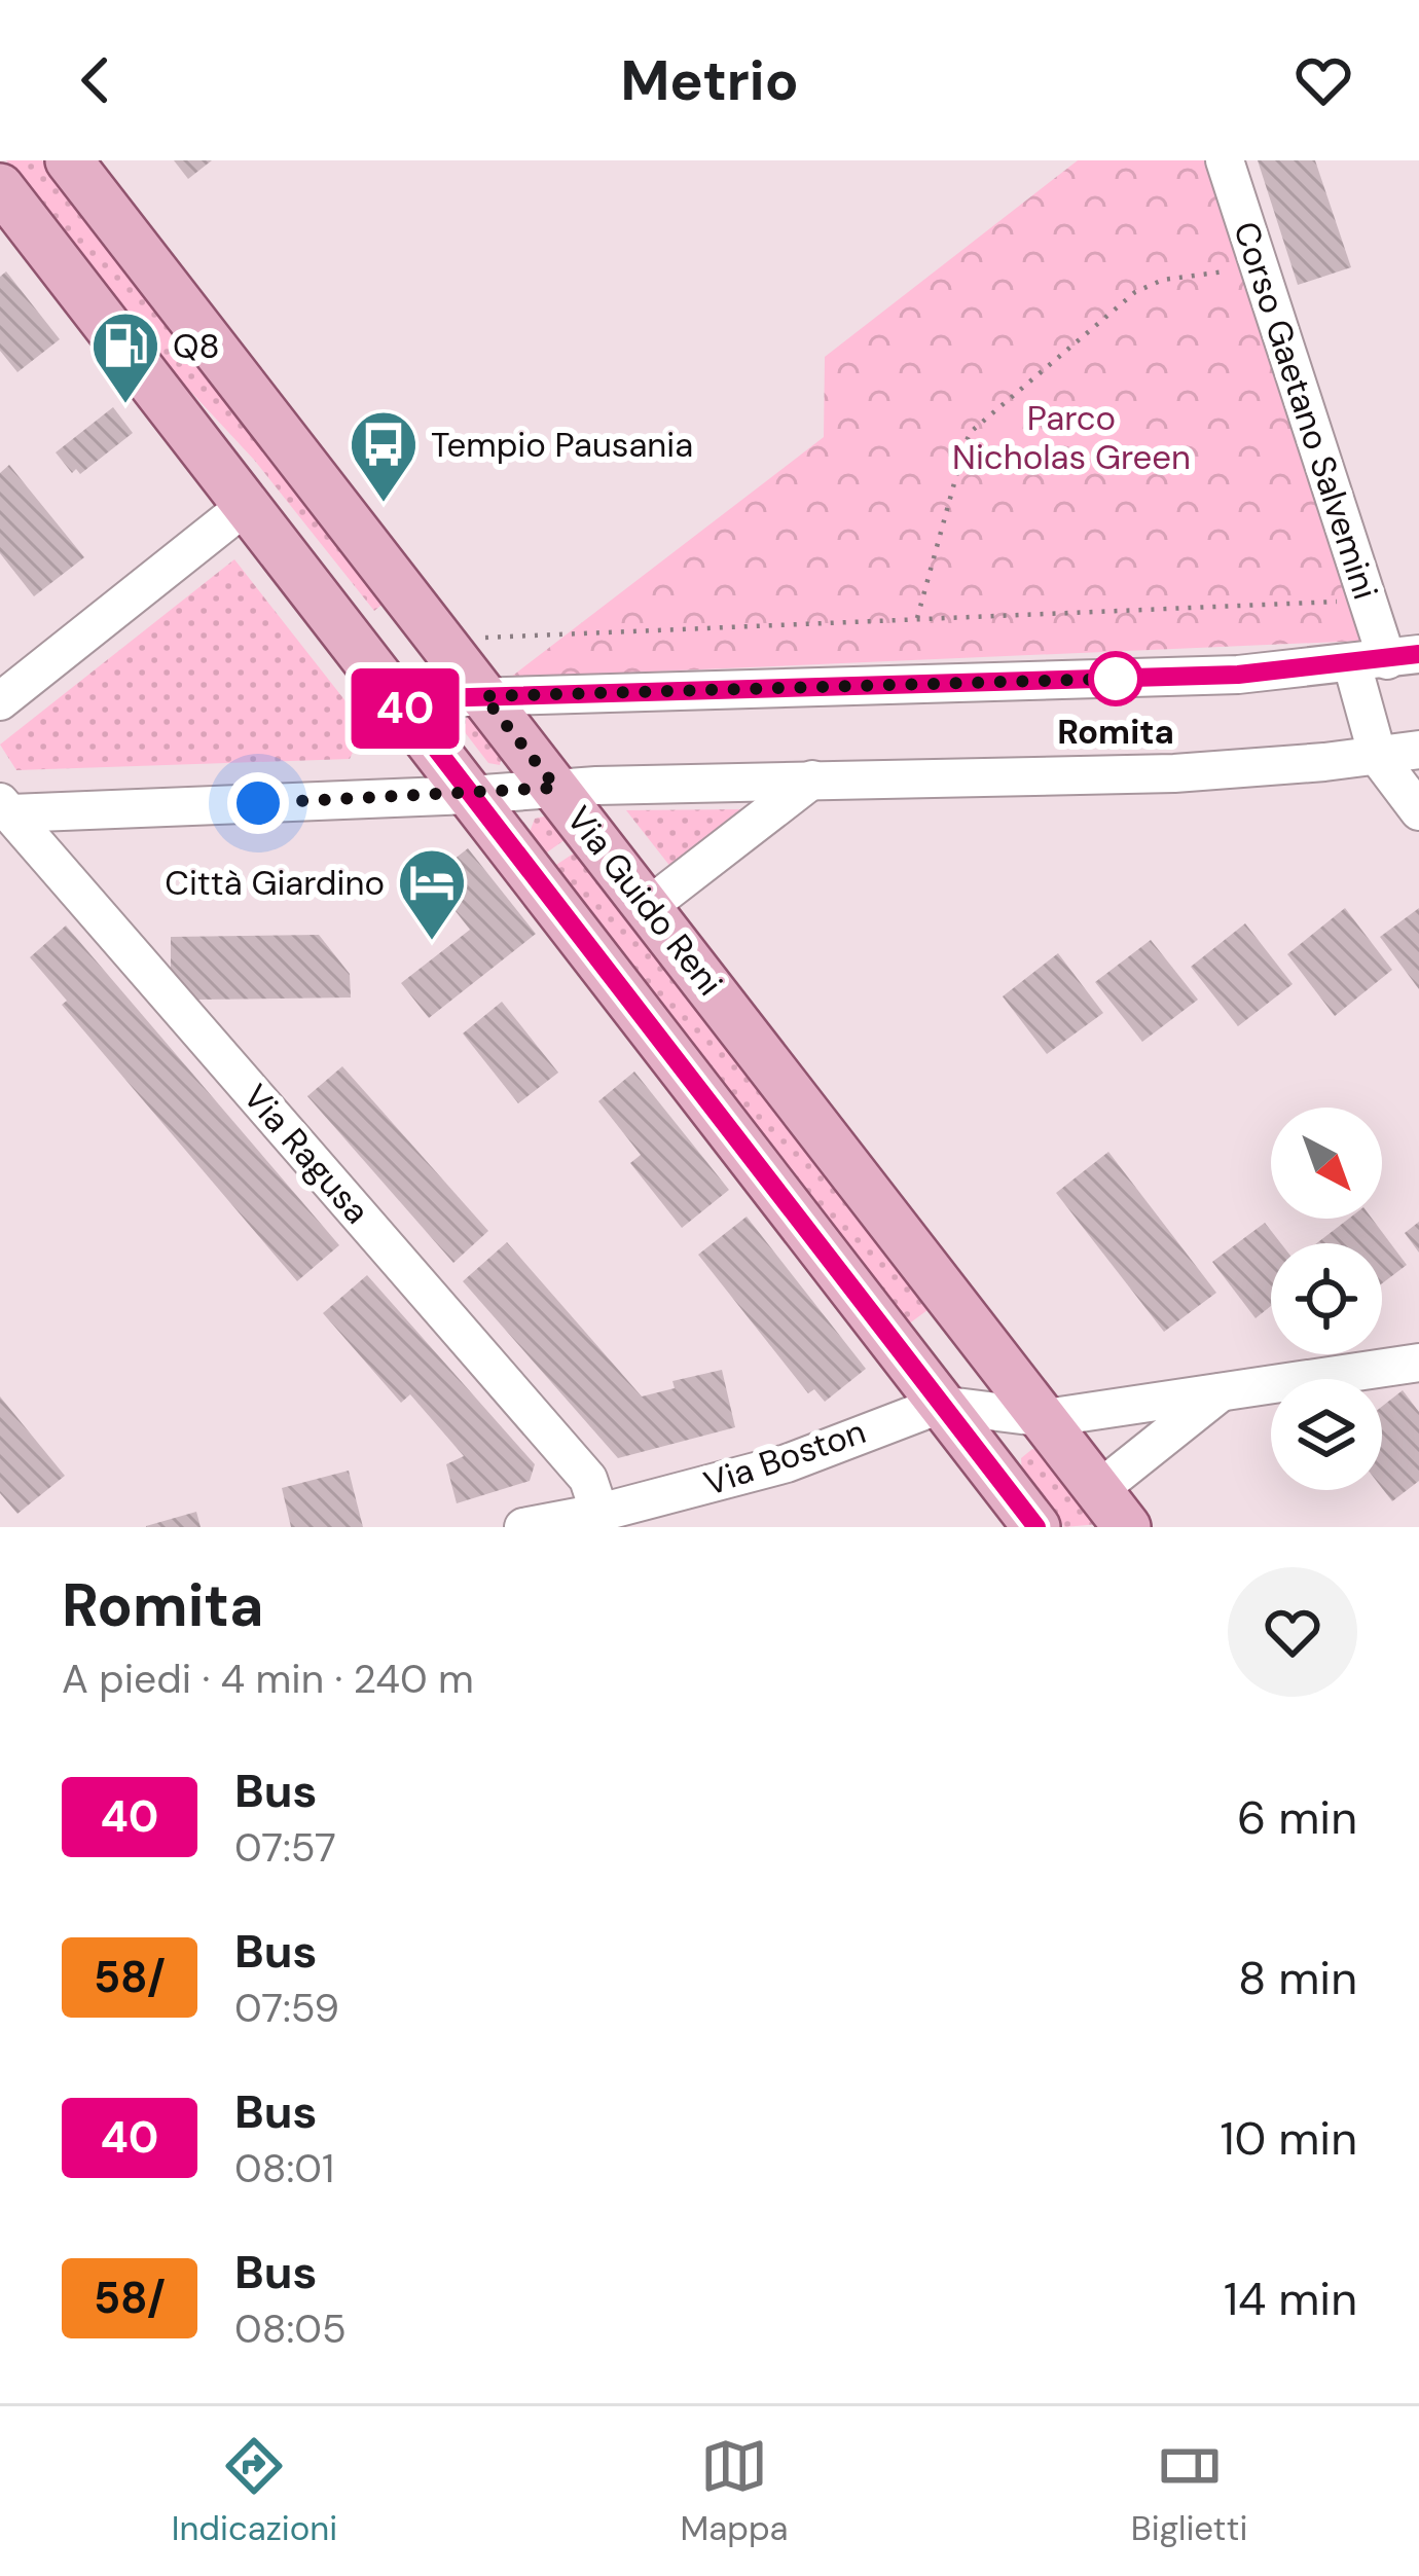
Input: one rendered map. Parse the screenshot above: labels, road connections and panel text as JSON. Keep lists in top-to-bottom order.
{
  "streets": {
    "main road": ["Via Guido Reni"],
    "street": ["Corso Gaetano Salvemini", "Via Ragusa", "Via Boston"]
  },
  "crossings": [
    ["Via Guido Reni", "Via Boston"],
    ["Via Ragusa", "Via Boston"]
  ],
  "parks": ["Parco Nicholas Green"],
  "places": {
    "fuel station": ["Q8"],
    "bus stop": ["Tempio Pausania"],
    "other": ["Romita"],
    "hotel": ["Città Giardino"]
  },
  "lines": ["bus line 40"],
  "north": "bottom right",
  "page": {
    "header": "Metrio",
    "on_map": "40",
    "heading": ["Romita", "A piedi · 4 min · 240 m"],
    "list": [
      {
        "mark": "40",
        "name": "Bus",
        "note": "07:57",
        "value": "6 min"
      },
      {
        "mark": "58/",
        "name": "Bus",
        "note": "07:59",
        "value": "8 min"
      },
      {
        "mark": "40",
        "name": "Bus",
        "note": "08:01",
        "value": "10 min"
      },
      {
        "mark": "58/",
        "name": "Bus",
        "note": "08:05",
        "value": "14 min"
      }
    ],
    "tabs": ["Indicazioni", "Mappa", "Biglietti"]
  }
}
